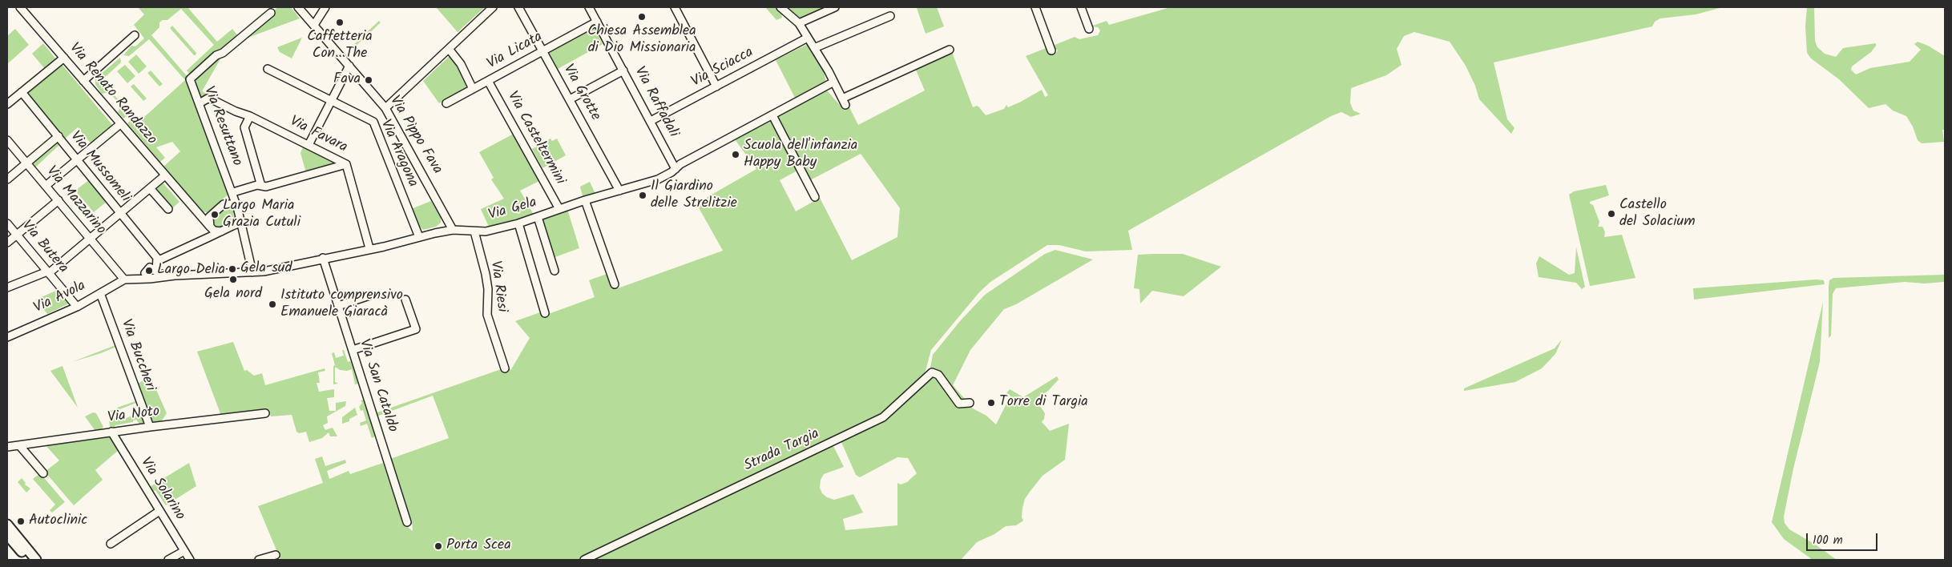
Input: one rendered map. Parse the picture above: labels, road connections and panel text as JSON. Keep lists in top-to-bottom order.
{
  "streets": {
    "street": [
      "Via Licata",
      "Via Sciacca",
      "Via Grotte",
      "Via Renato Randazzo",
      "Via Raffadali",
      "Via Resuttano",
      "Via Favara",
      "Via Pippo Fava",
      "Via Casteltermini",
      "Via Aragona",
      "Via Mussomeli",
      "Via Mazzarino",
      "Via Gela",
      "Via Butera",
      "Via Riesi",
      "Via Avola",
      "Via Buccheri",
      "Via San Cataldo",
      "Via Noto",
      "Strada Targia",
      "Via Solarino"
    ]
  },
  "crossings": [
    ["Via Licata", "Via Grotte"],
    ["Via Licata", "Via Raffadali"],
    ["Via Licata", "Via Casteltermini"],
    ["Via Sciacca", "Via Raffadali"],
    ["Via Grotte", "Via Gela"],
    ["Via Renato Randazzo", "Via Resuttano"],
    ["Via Raffadali", "Via Gela"],
    ["Via Resuttano", "Via Favara"],
    ["Via Favara", "Via Gela"],
    ["Via Pippo Fava", "Via Gela"],
    ["Via Casteltermini", "Via Gela"],
    ["Via Aragona", "Via Gela"],
    ["Via Mazzarino", "Via Avola"],
    ["Via Gela", "Via Riesi"],
    ["Via Gela", "Via San Cataldo"],
    ["Via Butera", "Via Avola"],
    ["Via Avola", "Via Buccheri"],
    ["Via Buccheri", "Via Noto"],
    ["Via Noto", "Via Solarino"]
  ],
  "places": [
    "Chiesa Assemblea di Dio Missionaria",
    "Caffetteria Con...The",
    "Fava",
    "Scuola dell'infanzia Happy Baby",
    "Il Giardino delle Strelitzie",
    "Castello del Solacium",
    "Largo Maria Grazia Cutuli",
    "Gela sud",
    "Largo Delia",
    "Gela nord",
    "Istituto comprensivo Emanuele Giaracà",
    "Torre di Targia",
    "Autoclinic",
    "Porta Scea"
  ],
  "scale_bar": "100 m"
}
